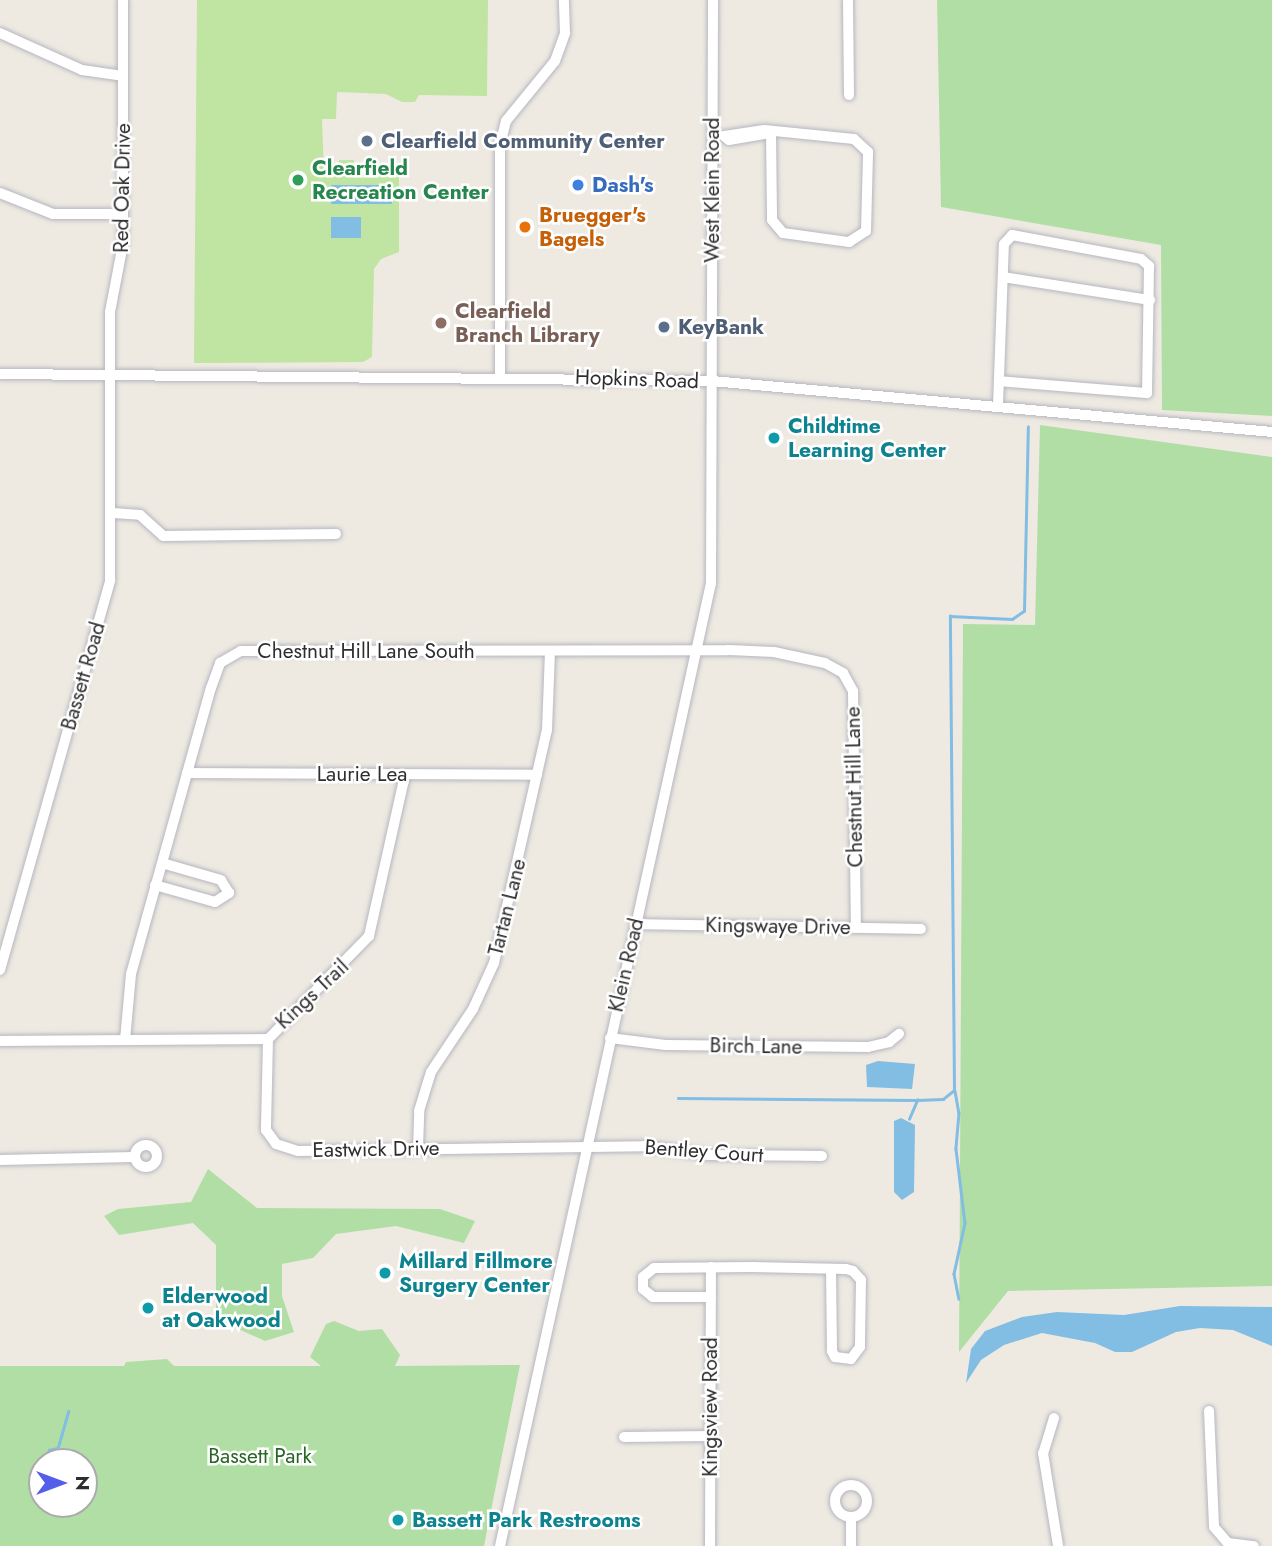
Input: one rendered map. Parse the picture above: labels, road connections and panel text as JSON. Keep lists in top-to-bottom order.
{
  "streets": {
    "street": [
      "Red Oak Drive",
      "West Klein Road",
      "Hopkins Road",
      "Chestnut Hill Lane South",
      "Bassett Road",
      "Laurie Lea",
      "Chestnut Hill Lane",
      "Tartan Lane",
      "Kingswaye Drive",
      "Klein Road",
      "Kings Trail",
      "Birch Lane",
      "Eastwick Drive",
      "Bentley Court",
      "Kingsview Road"
    ]
  },
  "crossings": [
    ["Red Oak Drive", "Hopkins Road"],
    ["Red Oak Drive", "Bassett Road"],
    ["West Klein Road", "Hopkins Road"],
    ["West Klein Road", "Klein Road"],
    ["Hopkins Road", "Bassett Road"],
    ["Hopkins Road", "Klein Road"],
    ["Chestnut Hill Lane South", "Laurie Lea"],
    ["Chestnut Hill Lane South", "Chestnut Hill Lane"],
    ["Chestnut Hill Lane South", "Tartan Lane"],
    ["Chestnut Hill Lane South", "Klein Road"],
    ["Chestnut Hill Lane South", "Kings Trail"],
    ["Laurie Lea", "Tartan Lane"],
    ["Laurie Lea", "Kings Trail"],
    ["Chestnut Hill Lane", "Kingswaye Drive"],
    ["Chestnut Hill Lane", "Klein Road"],
    ["Tartan Lane", "Eastwick Drive"],
    ["Kingswaye Drive", "Klein Road"],
    ["Klein Road", "Birch Lane"],
    ["Klein Road", "Eastwick Drive"],
    ["Klein Road", "Bentley Court"],
    ["Kings Trail", "Eastwick Drive"],
    ["Eastwick Drive", "Bentley Court"]
  ],
  "parks": ["Bassett Park"],
  "places": [
    "Clearfield Community Center",
    "Clearfield Recreation Center",
    "Dash's",
    "Bruegger's Bagels",
    "Clearfield Branch Library",
    "KeyBank",
    "Childtime Learning Center",
    "Millard Fillmore Surgery Center",
    "Elderwood at Oakwood",
    "Bassett Park Restrooms"
  ],
  "north": "right"
}
